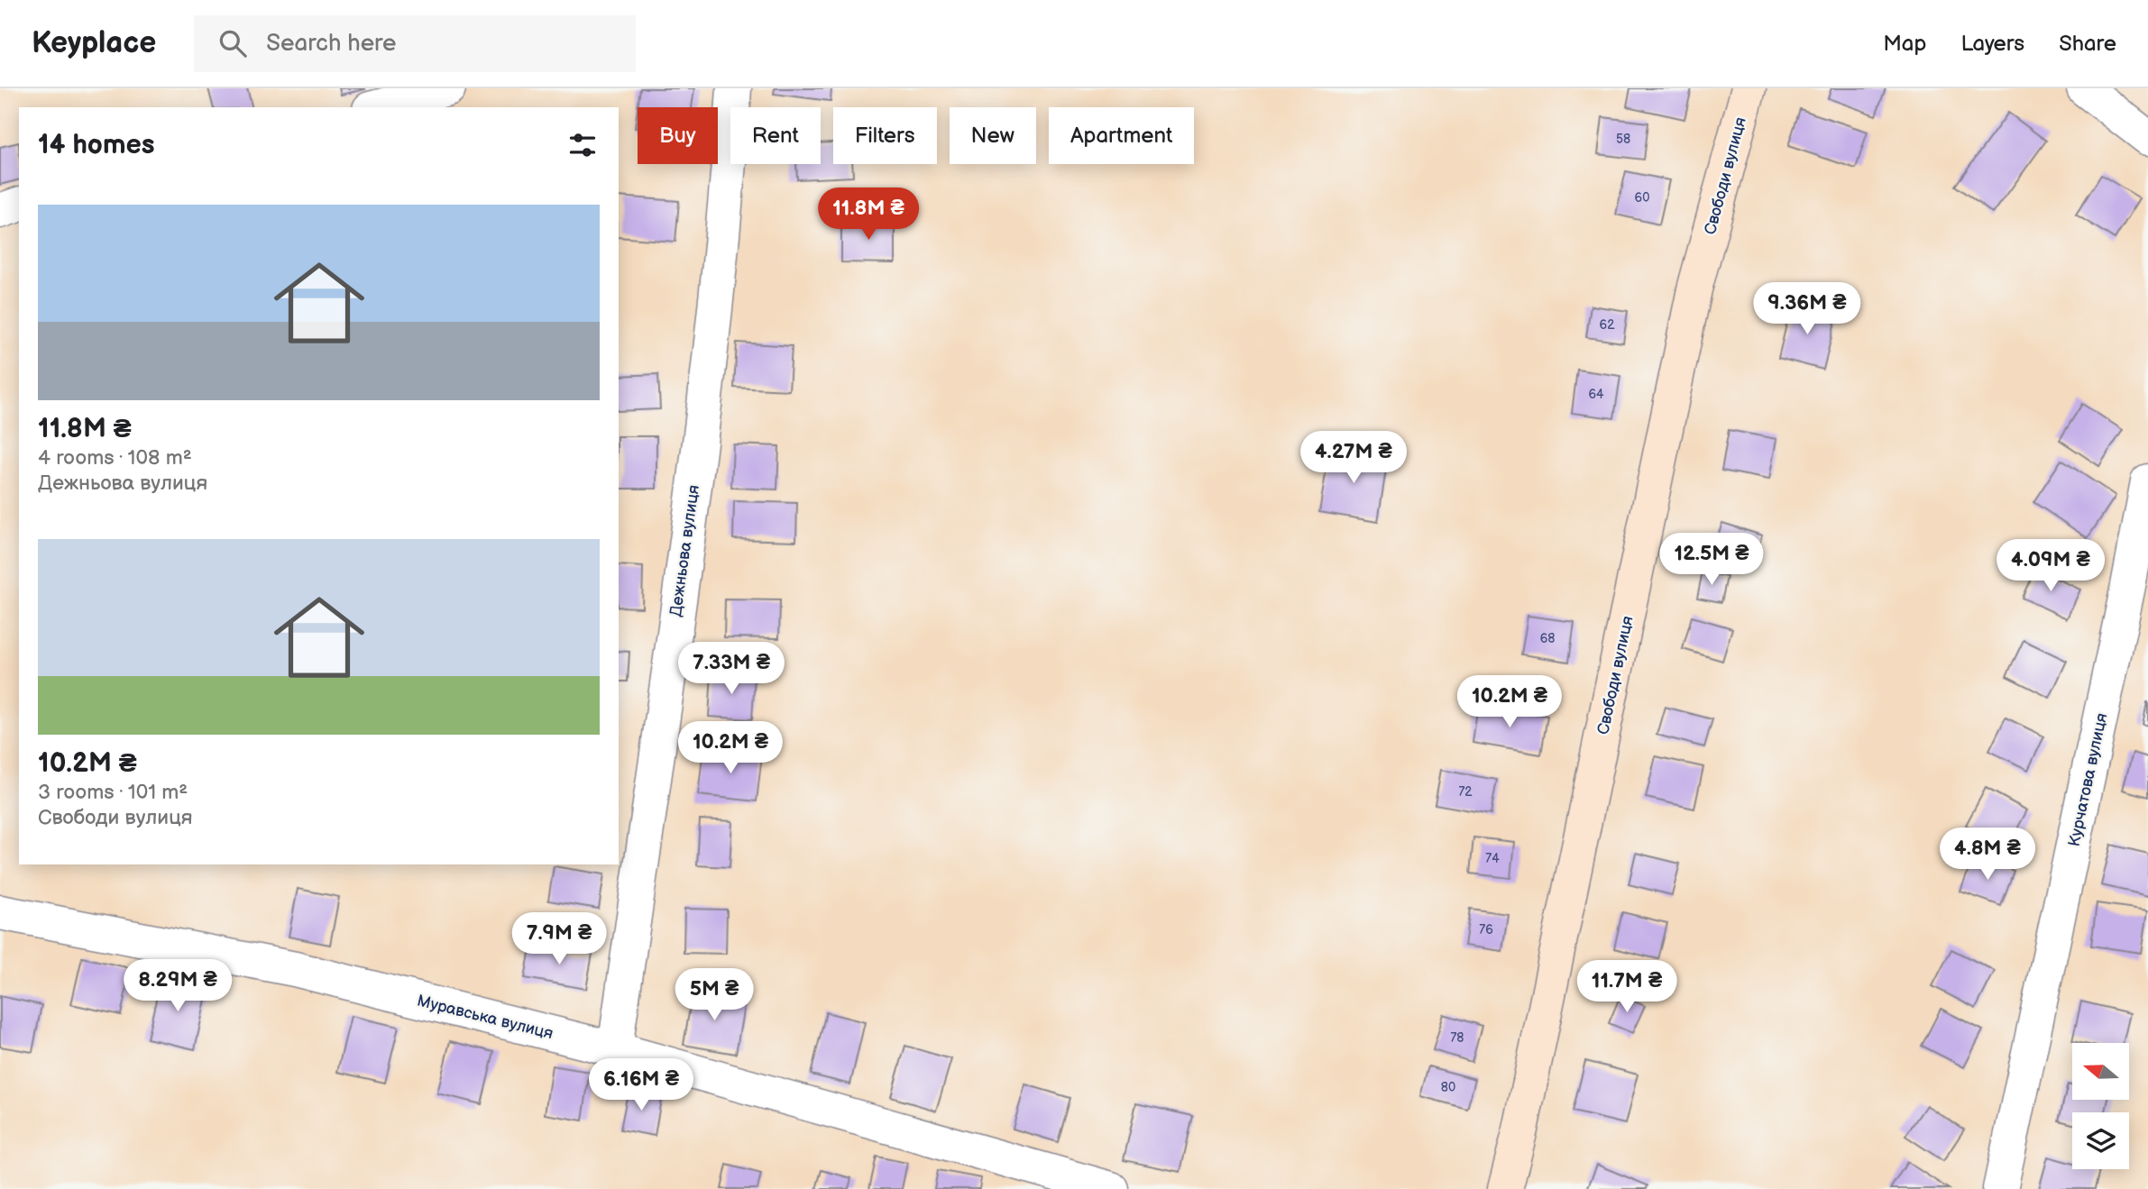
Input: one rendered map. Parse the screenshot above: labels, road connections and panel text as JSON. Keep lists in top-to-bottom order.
{
  "streets": {
    "street": [
      "Свободи вулиця",
      "Дежньова вулиця",
      "Курчатова вулиця",
      "Муравська вулиця"
    ]
  },
  "crossings": [
    ["Дежньова вулиця", "Муравська вулиця"]
  ],
  "house_numbers": [
    "58",
    "60",
    "62",
    "64",
    "68",
    "72",
    "74",
    "76",
    "78",
    "80"
  ],
  "north": "left",
  "page": {
    "header": "Keyplace",
    "search": "Search here",
    "nav": ["Map", "Layers", "Share"],
    "chip": [
      "Buy",
      "Rent",
      "Filters",
      "New",
      "Apartment"
    ],
    "heading": "14 homes",
    "list": [
      {
        "name": "11.8M ₴",
        "note": "4 rooms · 108 m² · Дежньова вулиця"
      },
      {
        "name": "10.2M ₴",
        "note": "3 rooms · 101 m² · Свободи вулиця"
      }
    ],
    "price": [
      "11.8M ₴",
      "9.36M ₴",
      "4.27M ₴",
      "12.5M ₴",
      "4.09M ₴",
      "7.33M ₴",
      "10.2M ₴",
      "10.2M ₴",
      "4.8M ₴",
      "7.9M ₴",
      "8.29M ₴",
      "11.7M ₴",
      "5M ₴",
      "6.16M ₴"
    ]
  }
}
